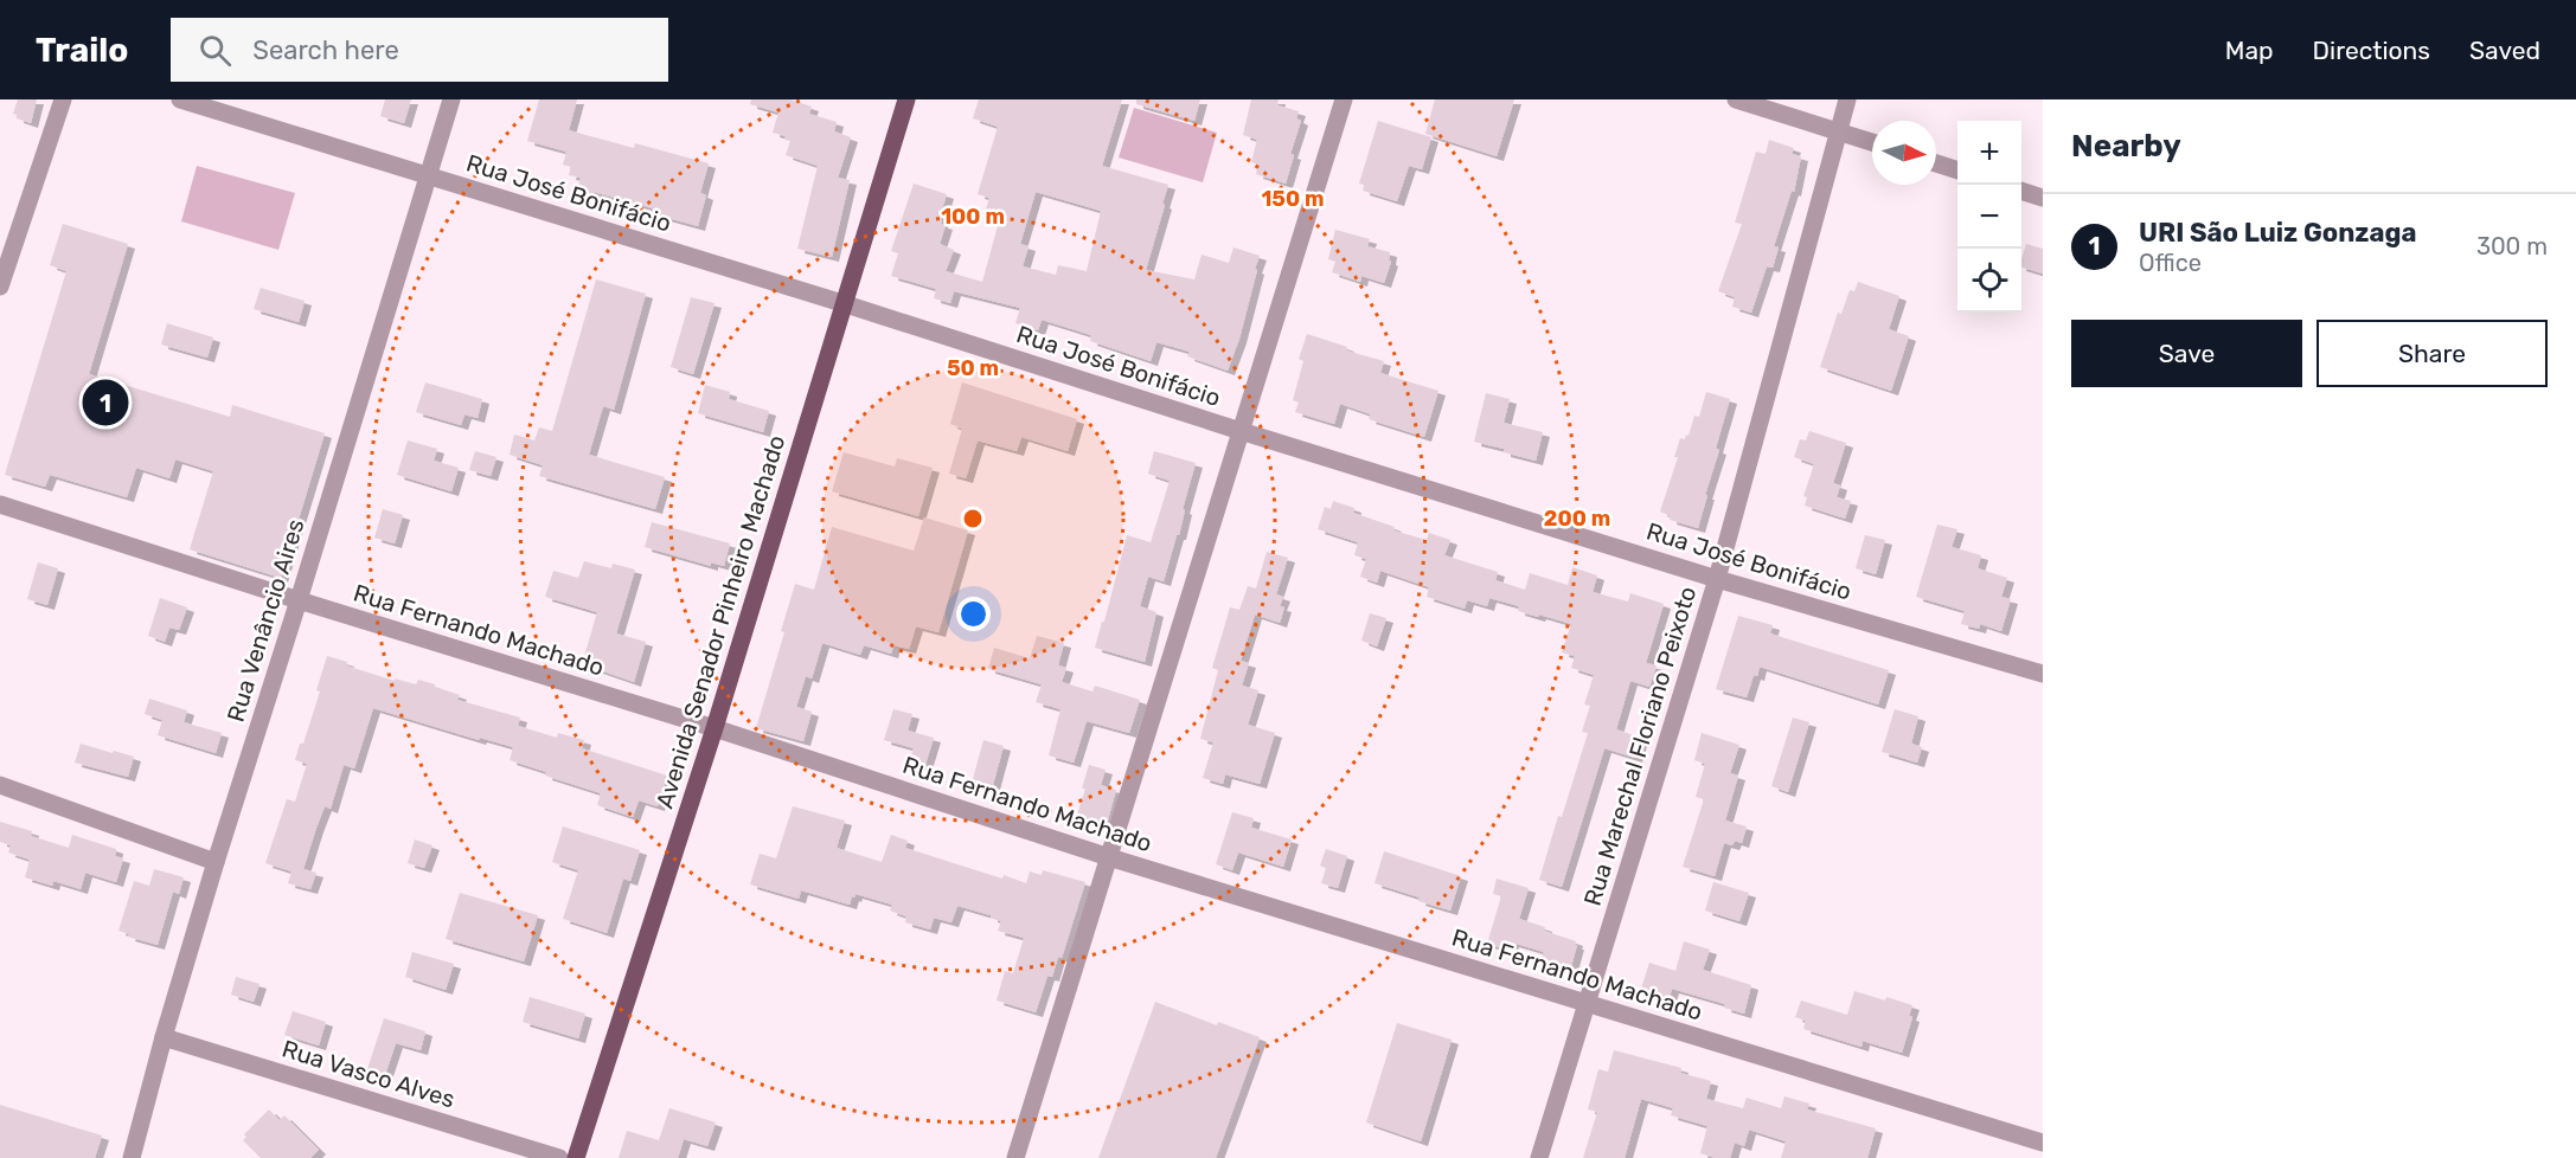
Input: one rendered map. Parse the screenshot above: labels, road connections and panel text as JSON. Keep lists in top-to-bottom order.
{
  "streets": {
    "main road": ["Avenida Senador Pinheiro Machado"],
    "street": [
      "Rua José Bonifácio",
      "Rua Venâncio Aires",
      "Rua Fernando Machado",
      "Rua Marechal Floriano Peixoto",
      "Rua Vasco Alves"
    ]
  },
  "crossings": [
    ["Rua José Bonifácio", "Rua Venâncio Aires"],
    ["Rua José Bonifácio", "Avenida Senador Pinheiro Machado"],
    ["Rua José Bonifácio", "Rua Marechal Floriano Peixoto"],
    ["Rua Venâncio Aires", "Rua Fernando Machado"],
    ["Rua Venâncio Aires", "Rua Vasco Alves"],
    ["Avenida Senador Pinheiro Machado", "Rua Fernando Machado"],
    ["Rua Fernando Machado", "Rua Marechal Floriano Peixoto"]
  ],
  "north": "right",
  "page": {
    "header": "Trailo",
    "search": "Search here",
    "nav": ["Map", "Directions", "Saved"],
    "heading": "Nearby",
    "map_buttons": ["+", "−"],
    "list": [
      {
        "mark": "1",
        "name": "URI São Luiz Gonzaga",
        "note": "Office",
        "value": "300 m"
      }
    ],
    "buttons": ["Save", "Share"],
    "pins": "1"
  },
  "rings": [
    "150 m",
    "100 m",
    "50 m",
    "200 m"
  ]
}
